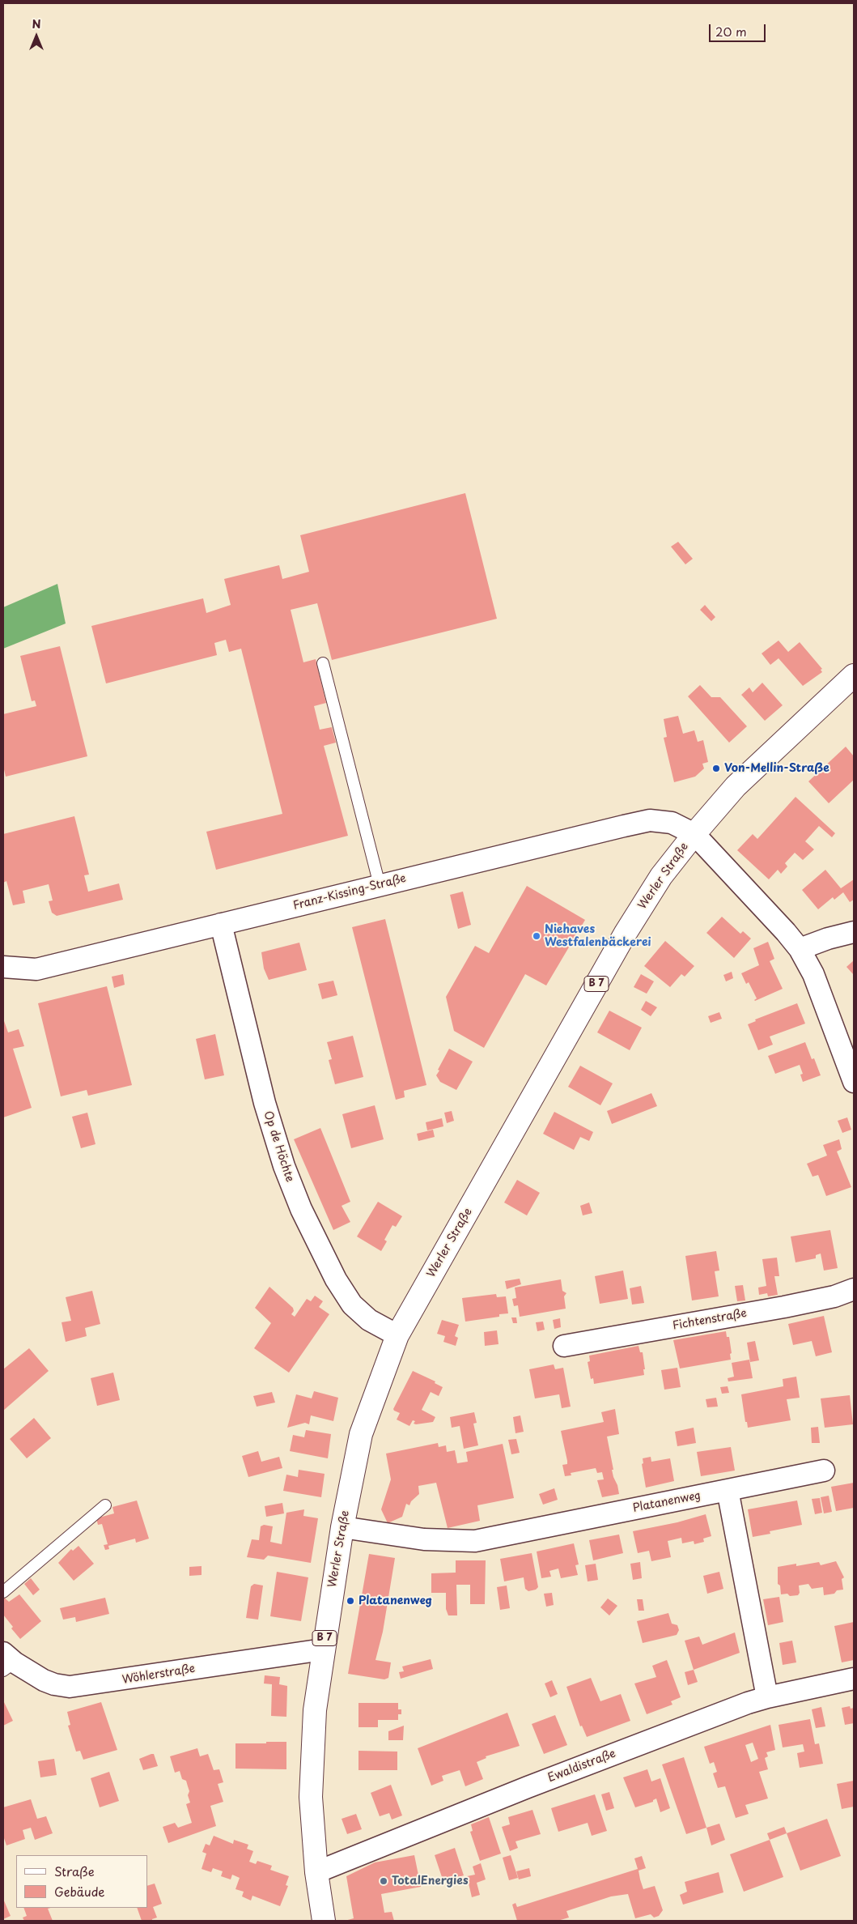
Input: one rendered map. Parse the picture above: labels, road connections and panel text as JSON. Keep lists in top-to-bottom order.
{
  "streets": {
    "main road": ["Werler Straße", "B 7"],
    "street": [
      "Franz-Kissing-Straße",
      "Op de Höchte",
      "Fichtenstraße",
      "Platanenweg",
      "Wöhlerstraße",
      "Ewaldistraße"
    ]
  },
  "crossings": [
    ["Werler Straße", "Franz-Kissing-Straße"],
    ["Werler Straße", "Op de Höchte"],
    ["Werler Straße", "Platanenweg"],
    ["Werler Straße", "Wöhlerstraße"],
    ["Werler Straße", "Ewaldistraße"],
    ["Franz-Kissing-Straße", "Op de Höchte"]
  ],
  "places": [
    "Von-Mellin-Straße",
    "Niehaves Westfalenbäckerei",
    "Platanenweg",
    "TotalEnergies"
  ],
  "legend": ["Straße", "Gebäude"],
  "scale_bar": "20 m",
  "north": "top"
}
